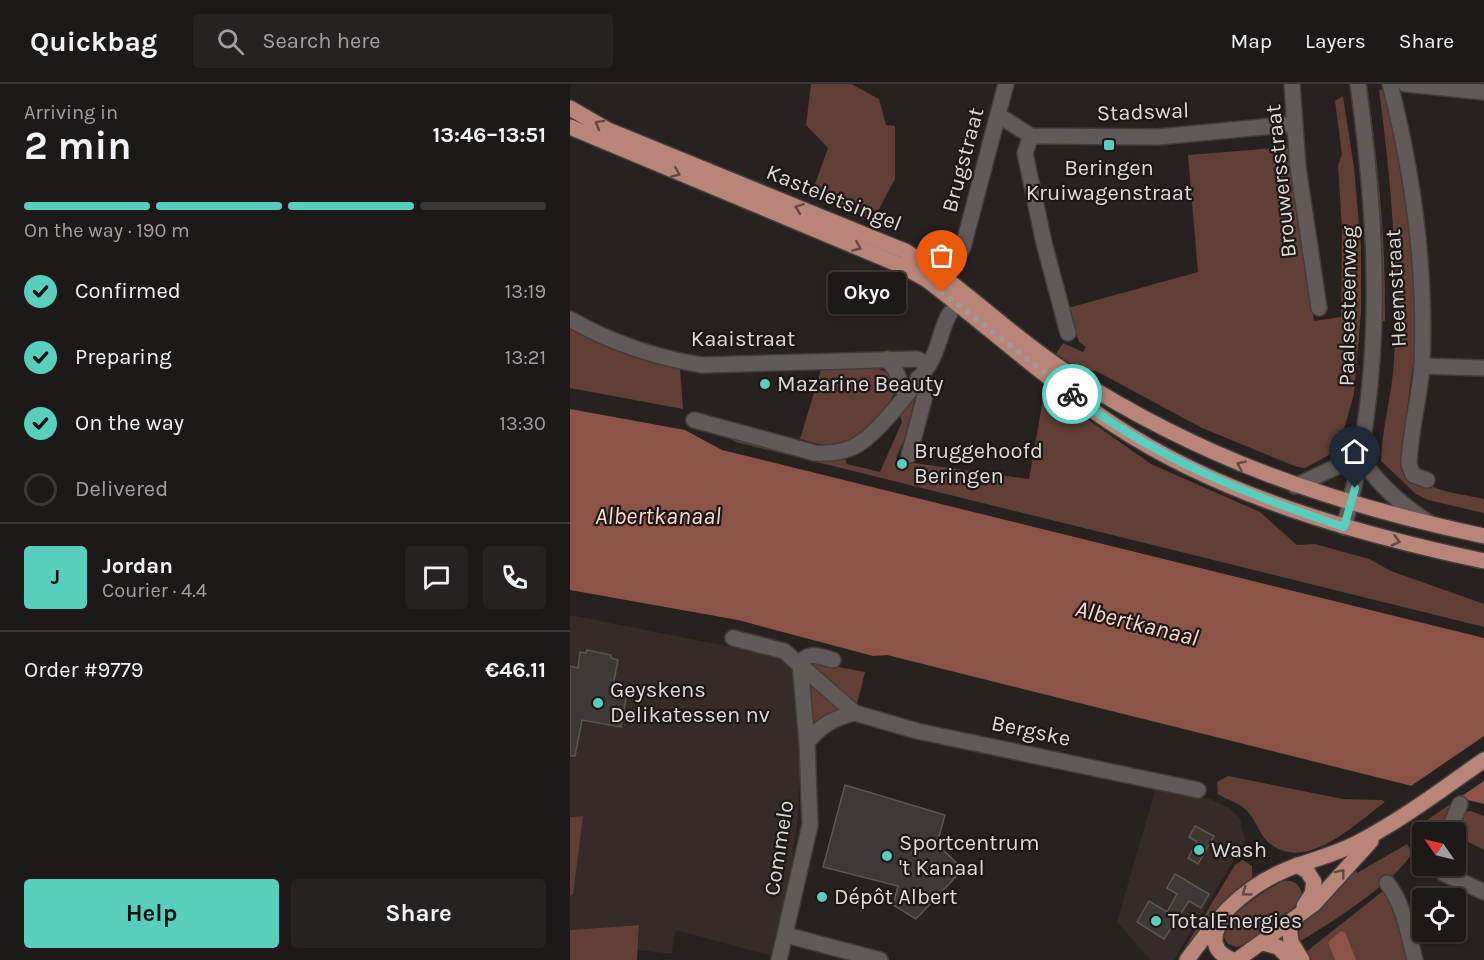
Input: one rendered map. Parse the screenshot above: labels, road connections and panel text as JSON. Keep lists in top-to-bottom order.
{
  "streets": {
    "main road": ["Kasteletsingel"],
    "street": [
      "Stadswal",
      "Brugstraat",
      "Brouwersstraat",
      "Heemstraat",
      "Paalsesteenweg",
      "Kaaistraat",
      "Bergske",
      "Commelo"
    ]
  },
  "crossings": [
    ["Stadswal", "Brouwersstraat"],
    ["Brugstraat", "Kasteletsingel"],
    ["Kasteletsingel", "Paalsesteenweg"]
  ],
  "water": ["Albertkanaal"],
  "places": {
    "transit": ["Beringen Kruiwagenstraat"],
    "other": [
      "Okyo",
      "Mazarine Beauty",
      "Bruggehoofd Beringen",
      "Geyskens Delikatessen nv",
      "Wash",
      "Sportcentrum 't Kanaal",
      "Dépôt Albert",
      "TotalEnergies"
    ]
  },
  "north": "top left",
  "page": {
    "header": "Quickbag",
    "search": "Search here",
    "nav": ["Map", "Layers", "Share"],
    "heading": ["2 min", "Arriving in", "13:46–13:51"],
    "panel": [
      "Jordan",
      "Courier · 4.4",
      "Order #9779",
      "€46.11"
    ],
    "bar": "On the way · 190 m",
    "list": [
      ["Confirmed", "13:19"],
      ["Preparing", "13:21"],
      ["On the way", "13:30"],
      "Delivered"
    ],
    "bubble": "Okyo",
    "round": "J",
    "buttons": ["Help", "Share"]
  }
}
